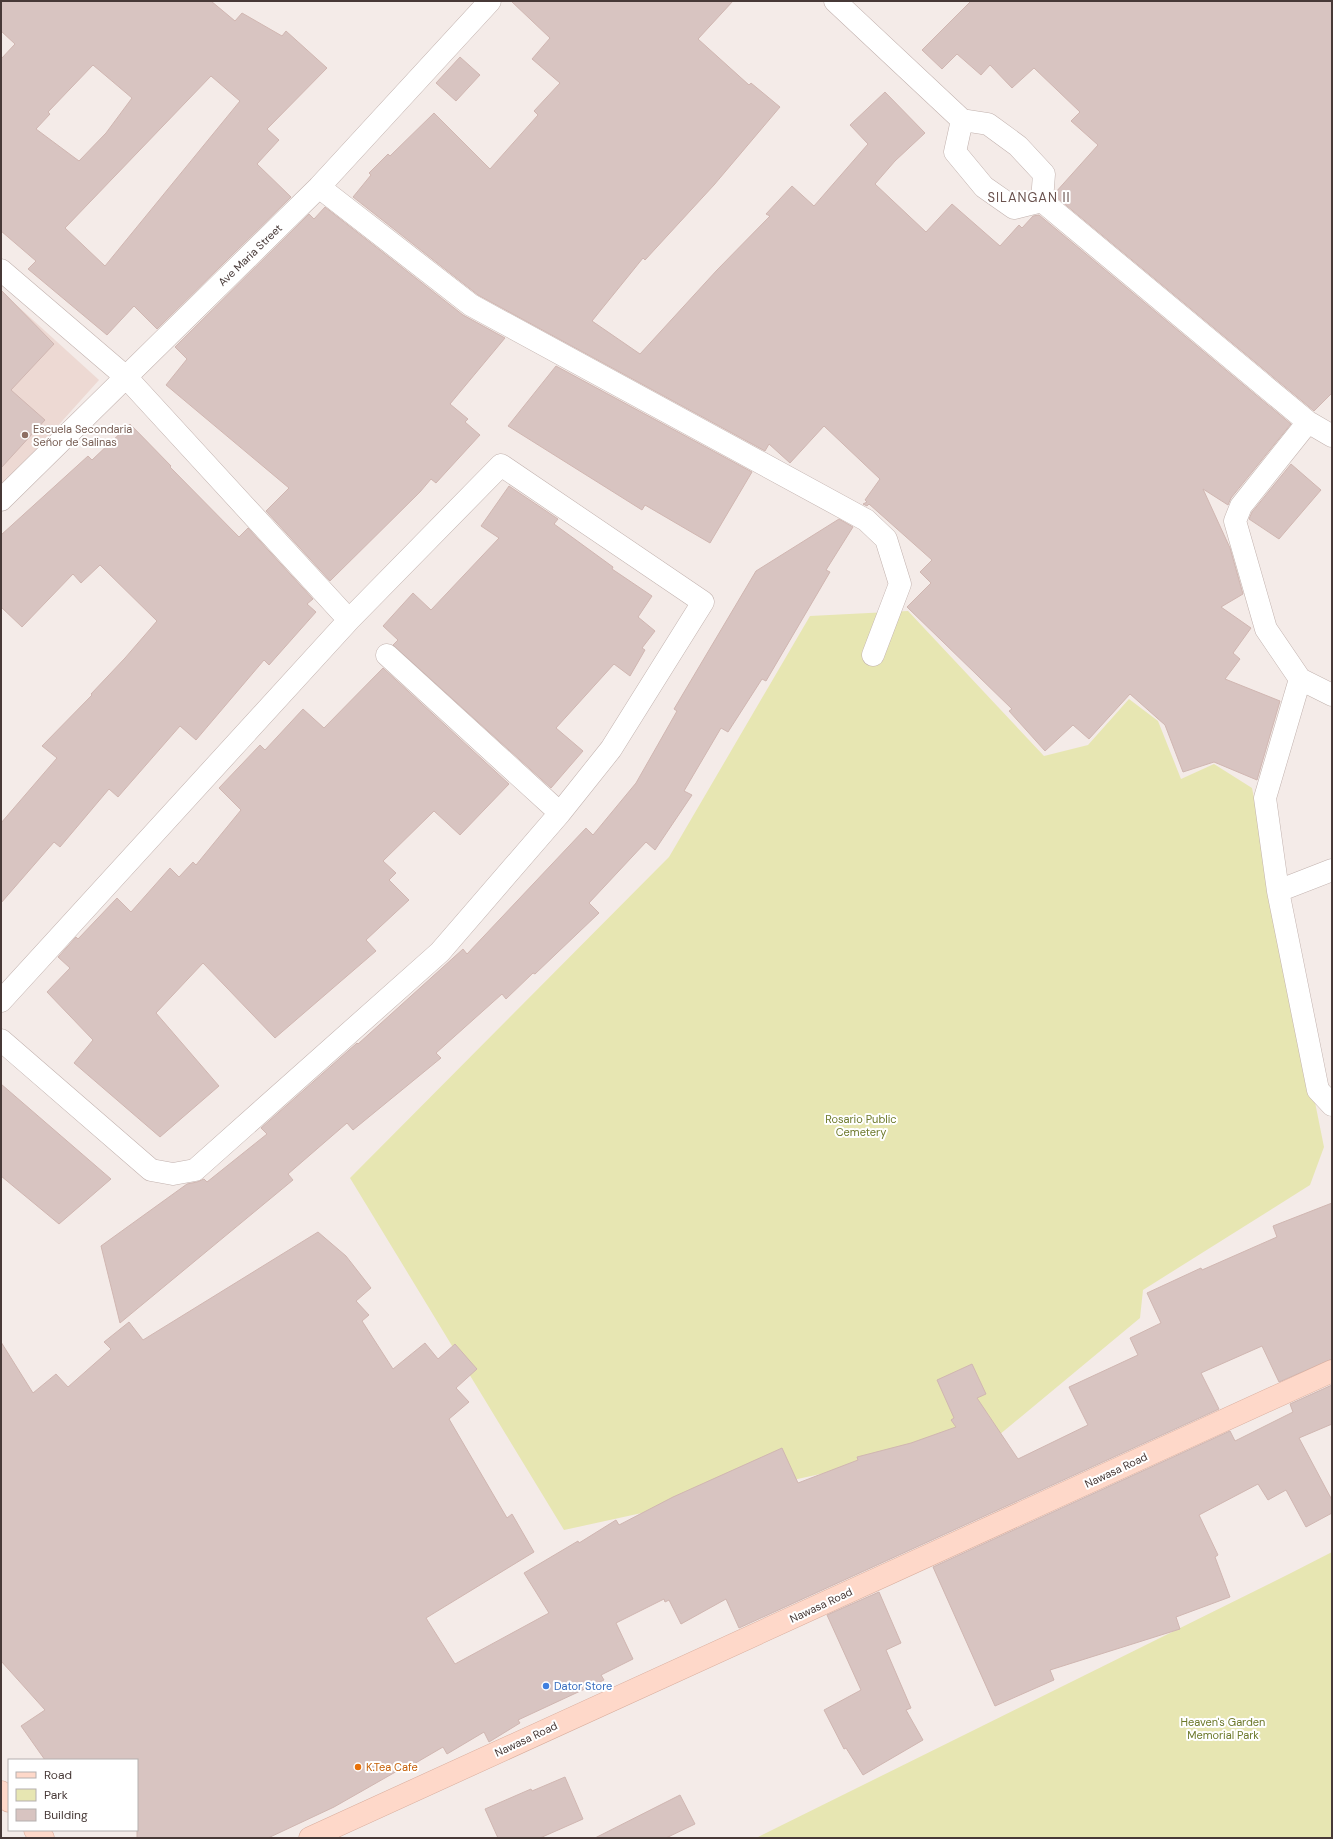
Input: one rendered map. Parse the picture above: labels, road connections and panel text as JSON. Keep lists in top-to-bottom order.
{
  "streets": {
    "street": ["Ave Maria Street", "Nawasa Road"]
  },
  "districts": ["SILANGAN II"],
  "parks": ["Rosario Public Cemetery", "Heaven's Garden Memorial Park"],
  "places": ["Escuela Secondaria Señor de Salinas", "Dator Store", "K.Tea Cafe"],
  "legend": ["Road", "Park", "Building"]
}
